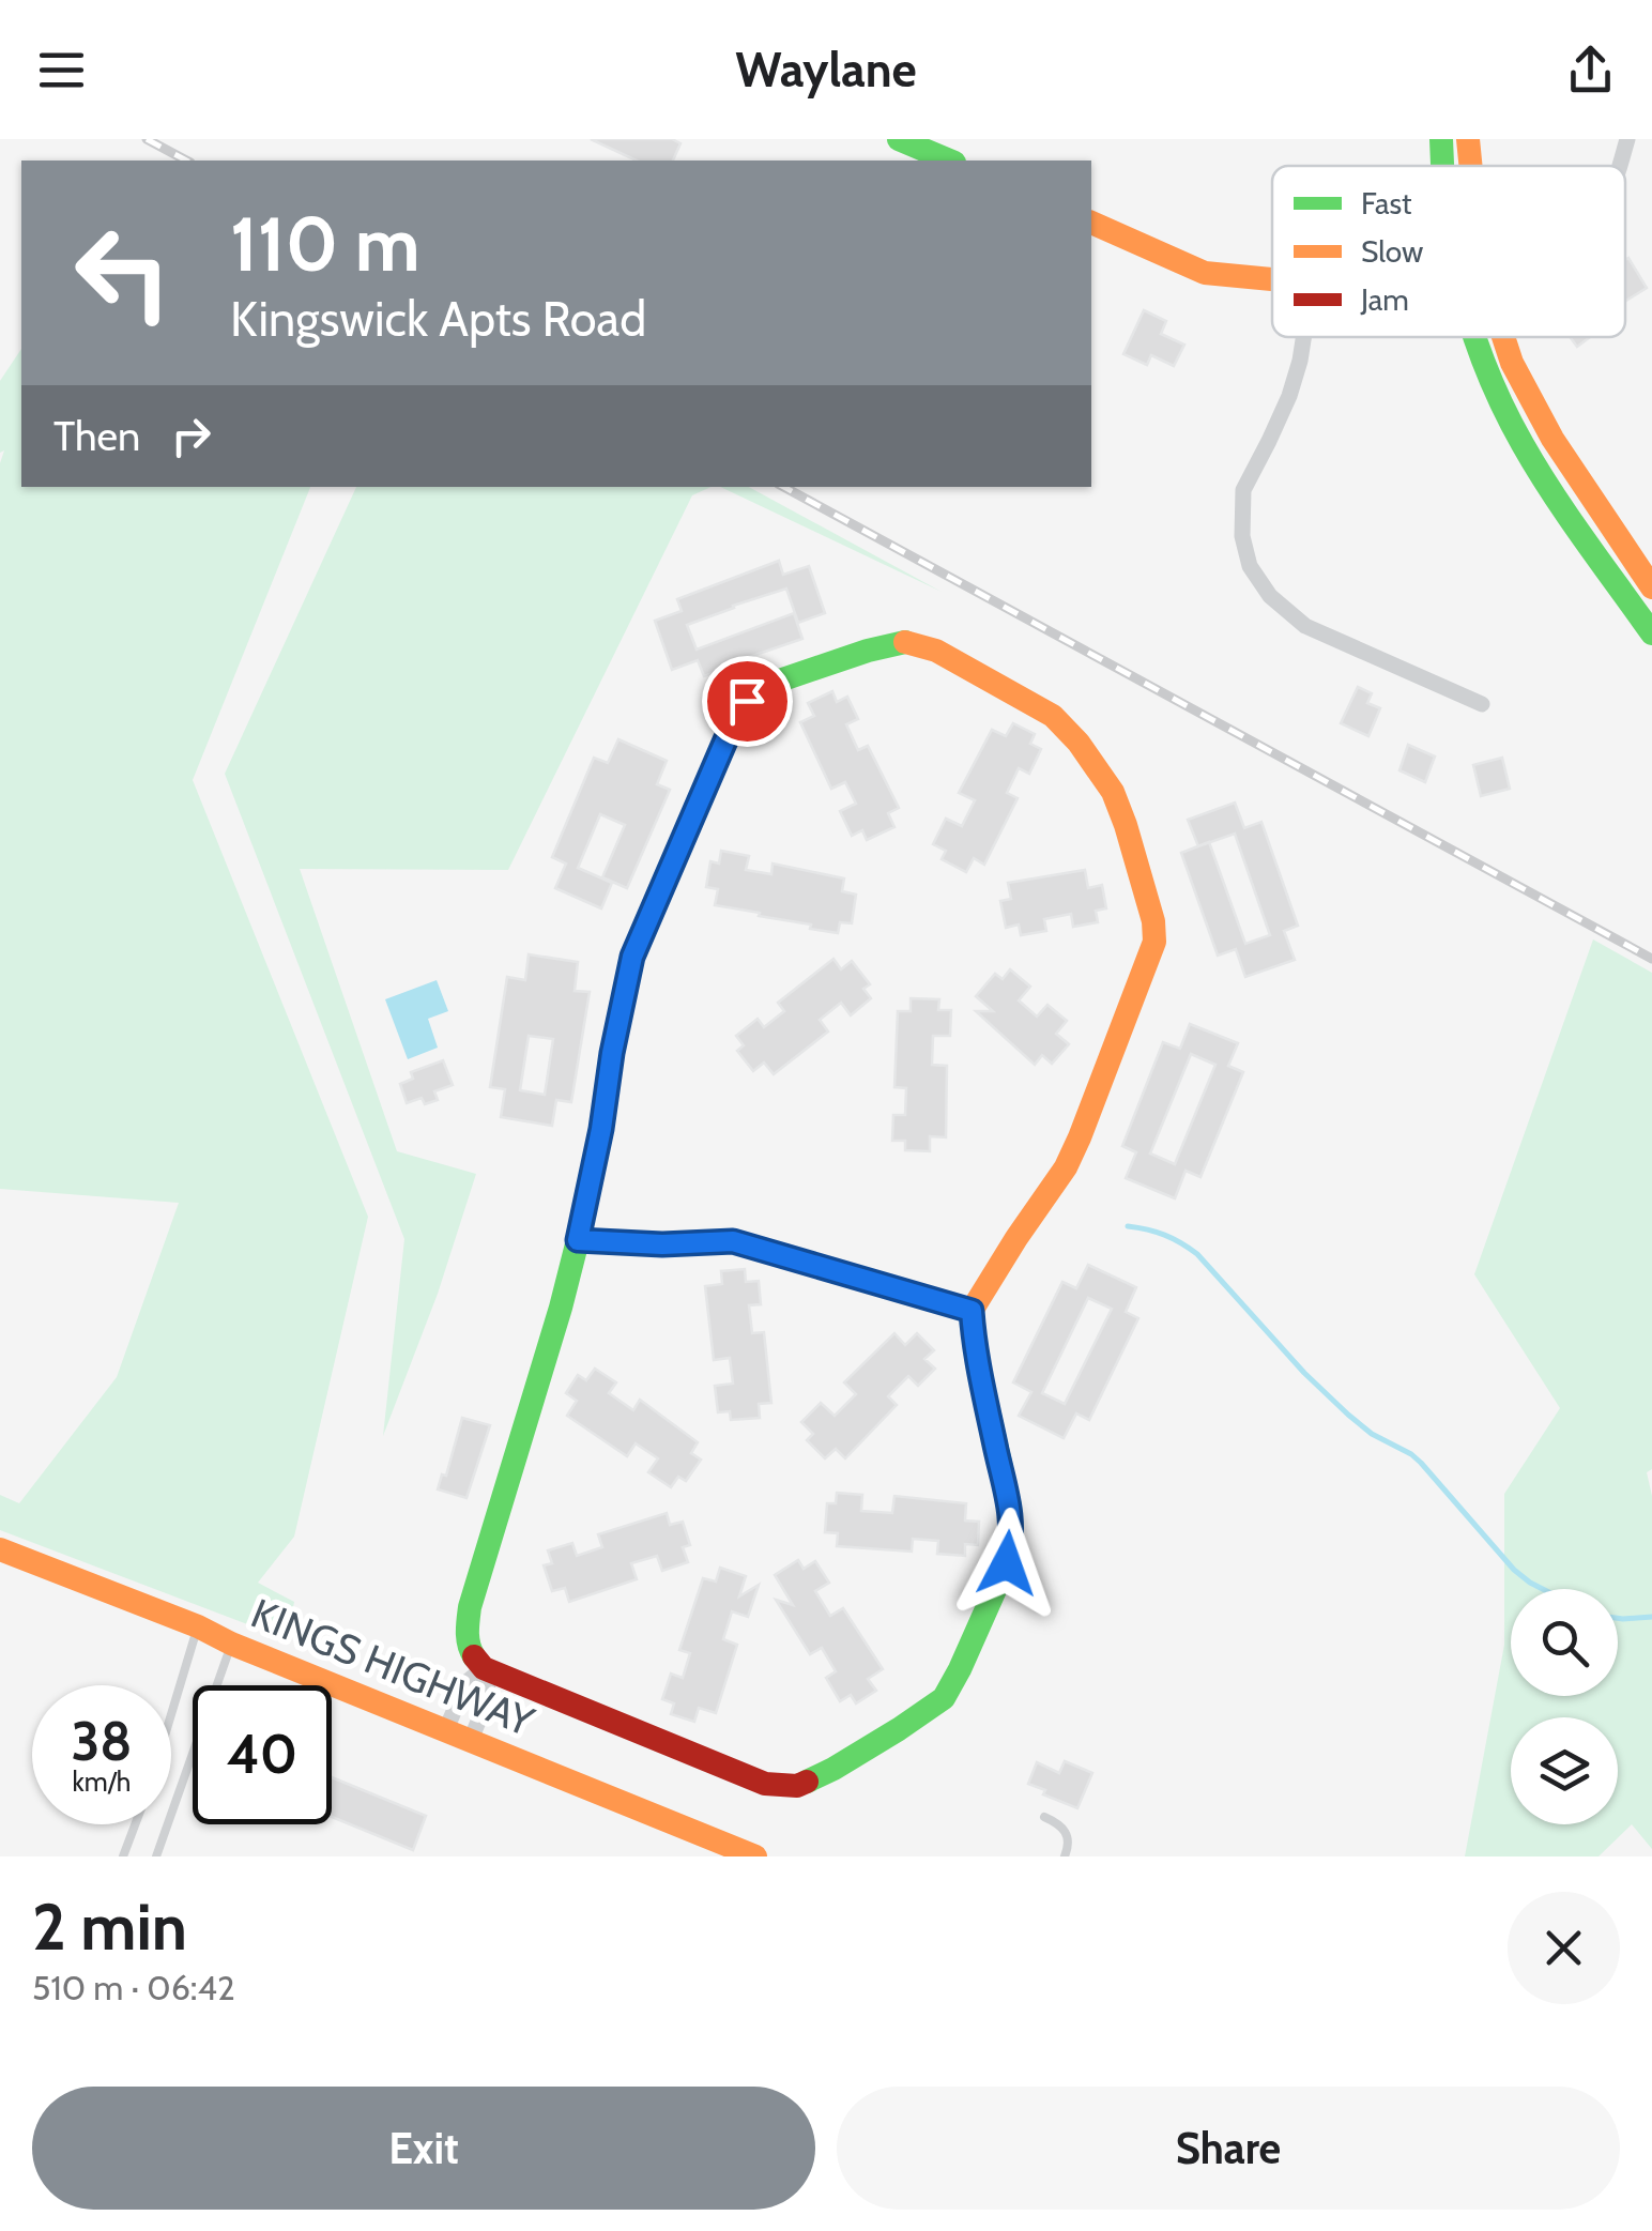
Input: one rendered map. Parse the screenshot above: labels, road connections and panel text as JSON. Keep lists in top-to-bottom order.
{
  "streets": {
    "street": ["KINGS HIGHWAY"]
  },
  "legend": ["Fast", "Slow", "Jam"],
  "page": {
    "header": "Waylane",
    "turn": ["110 m", "Kingswick Apts Road"],
    "then": "Then",
    "speed": "38 km/h",
    "limit": "40",
    "heading": ["2 min", "510 m · 06:42"],
    "buttons": ["Exit", "Share"]
  }
}
